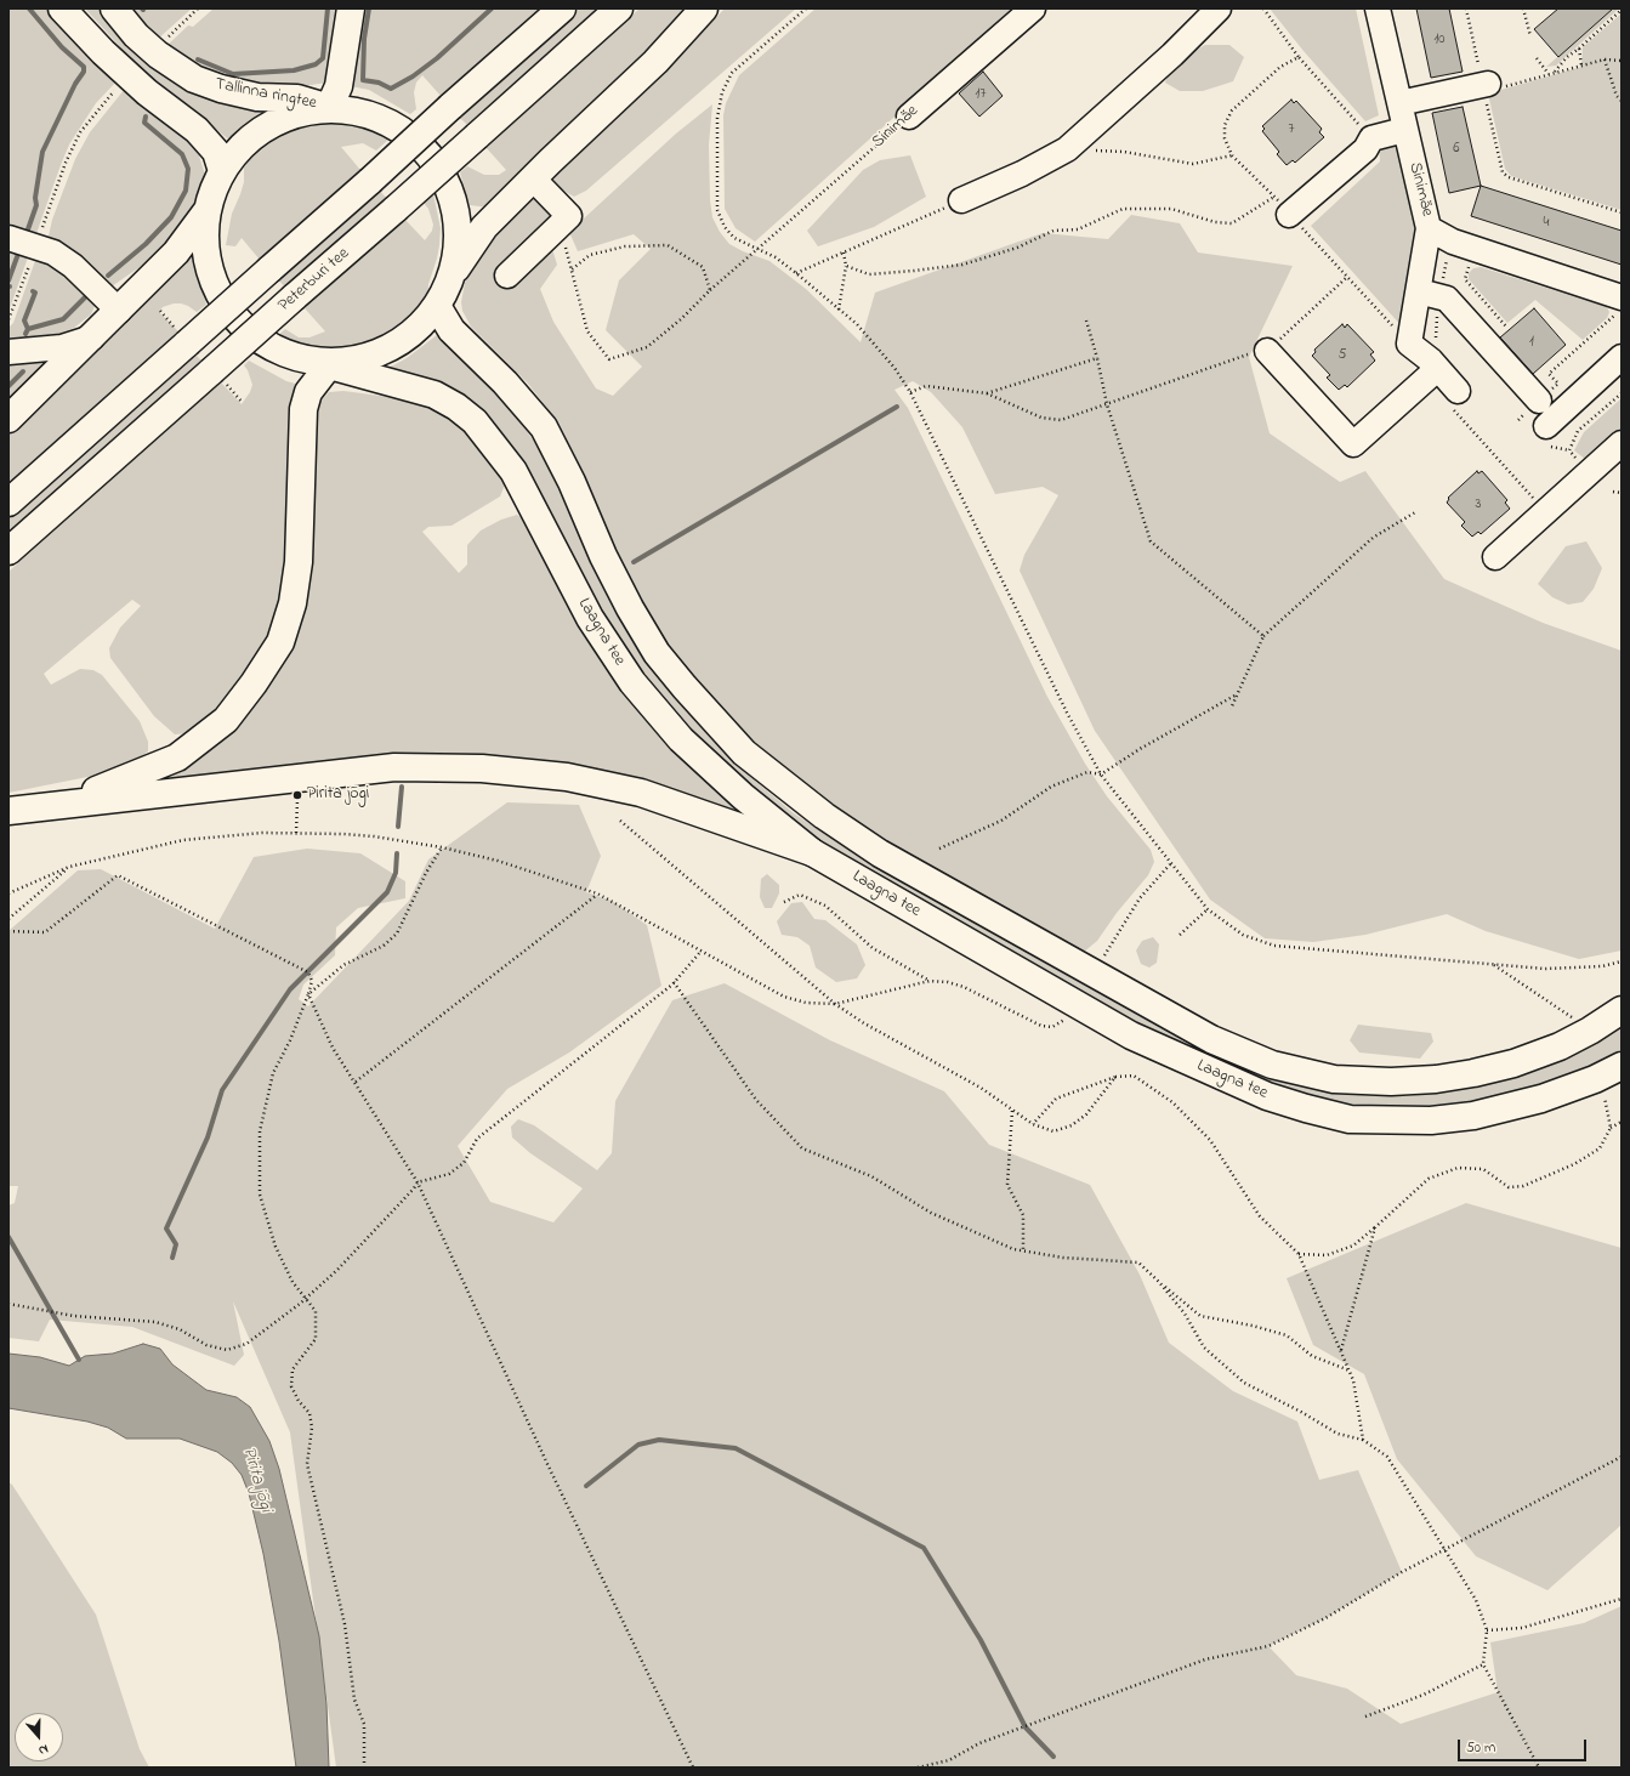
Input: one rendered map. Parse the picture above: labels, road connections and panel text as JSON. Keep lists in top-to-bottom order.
{
  "streets": {
    "main road": ["Tallinna ringtee", "Peterburi tee", "Laagna tee"],
    "street": ["Sinimäe"]
  },
  "water": ["Pirita jõgi"],
  "places": ["Pirita jõgi"],
  "house_numbers": [
    "10",
    "17",
    "7",
    "6",
    "4",
    "1",
    "5",
    "3"
  ],
  "scale_bar": "50 m",
  "north": "bottom"
}
